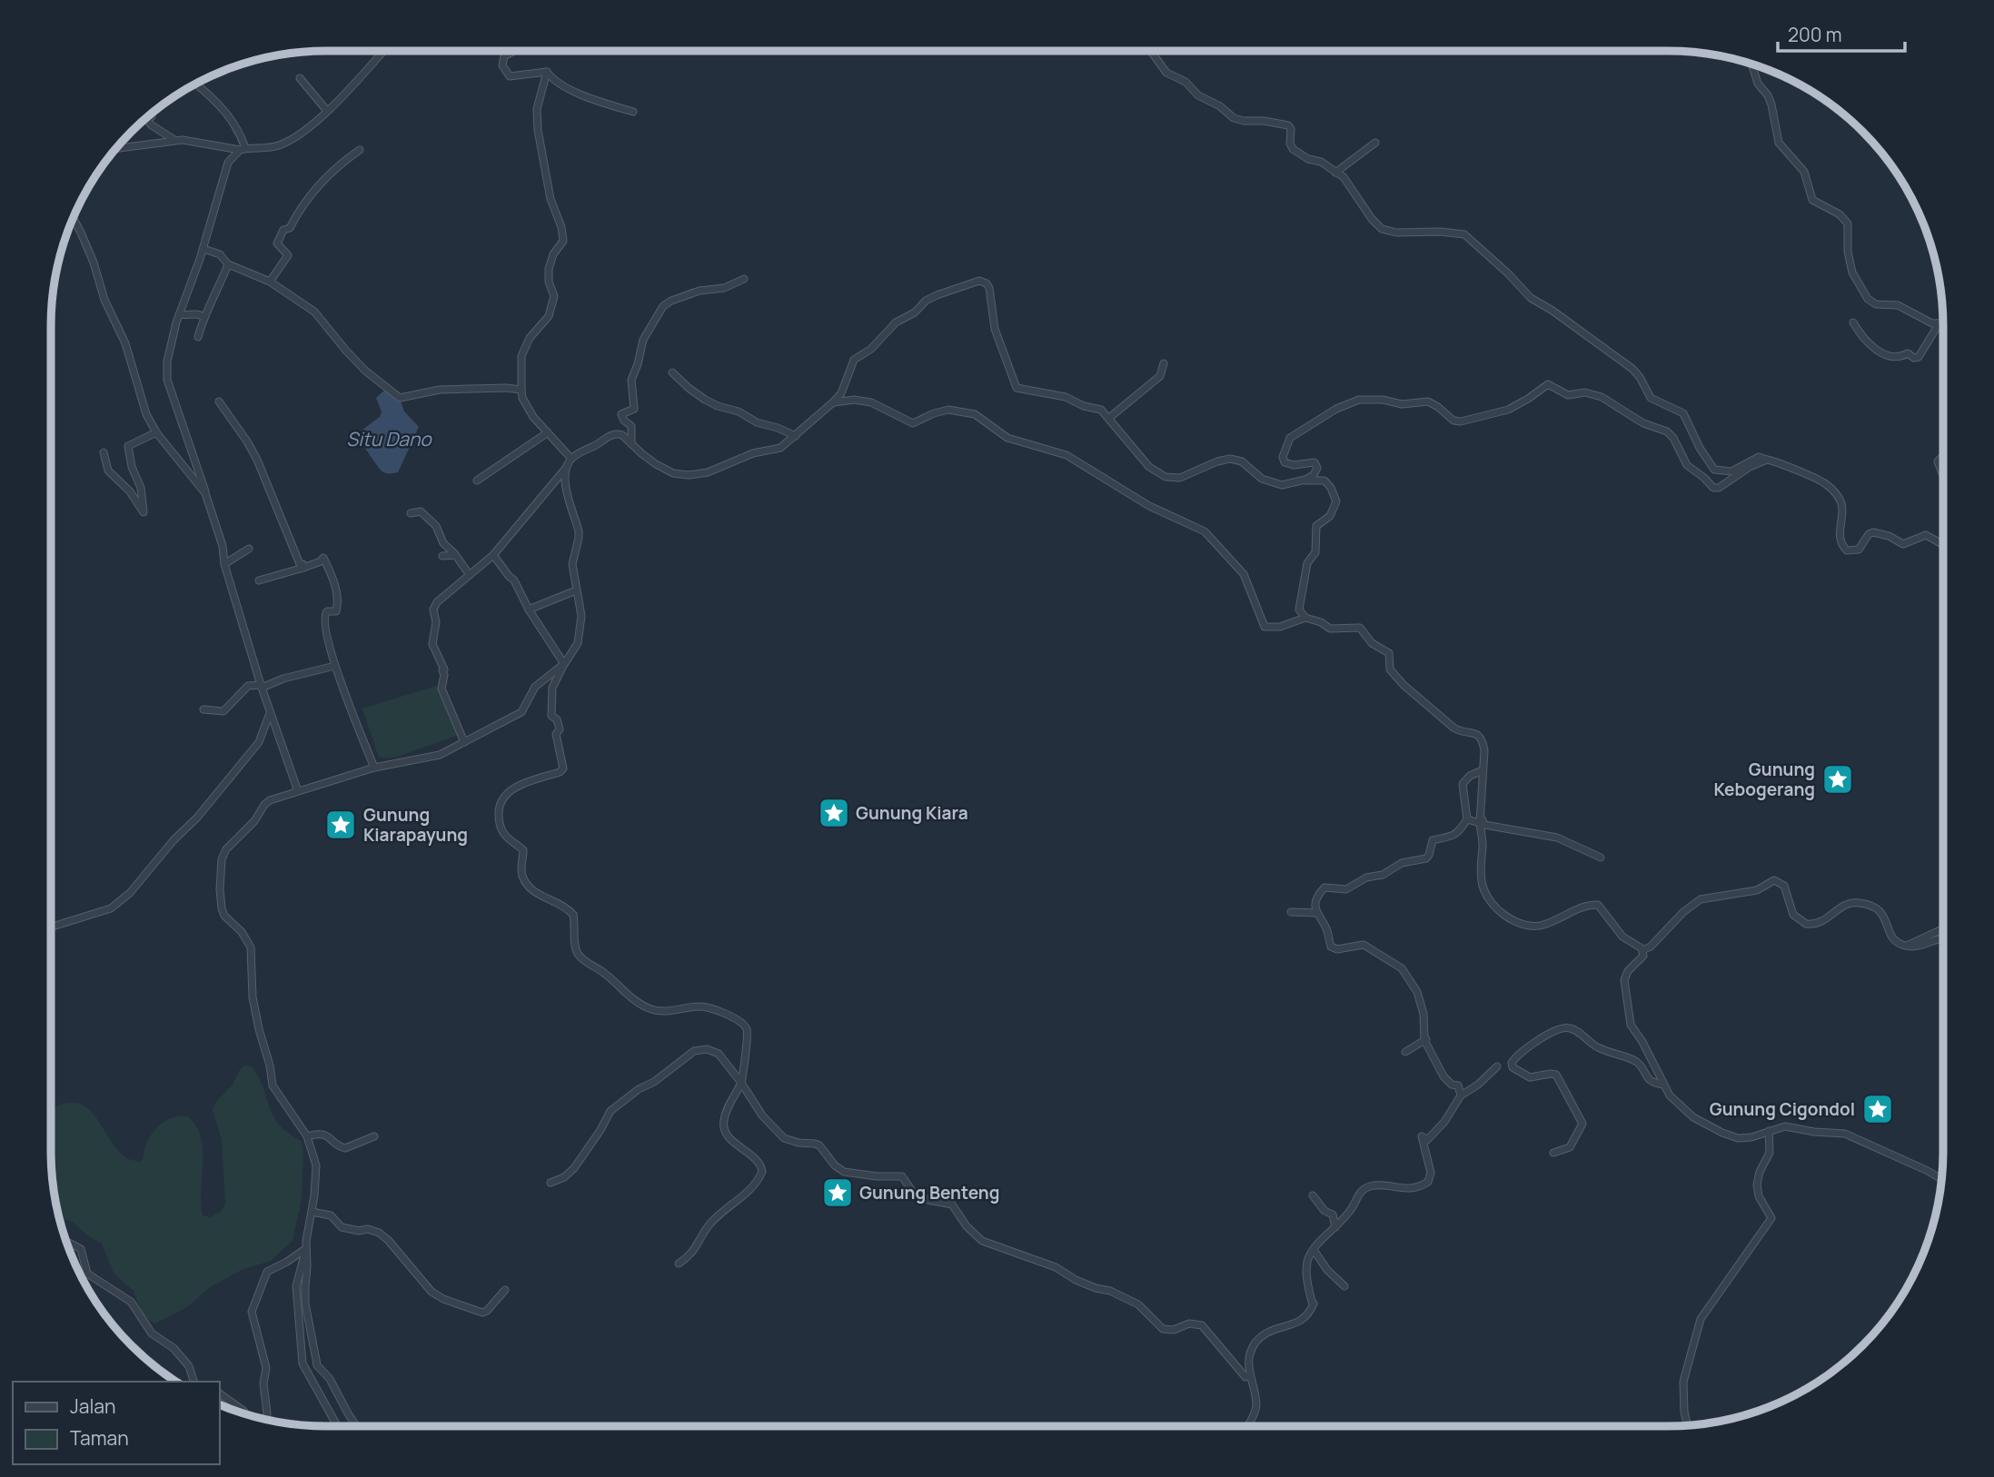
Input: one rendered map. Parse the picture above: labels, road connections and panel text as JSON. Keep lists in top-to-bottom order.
{
  "water": ["Situ Dano"],
  "places": {
    "place": [
      "Gunung Kebogerang",
      "Gunung Kiara",
      "Gunung Kiarapayung",
      "Gunung Cigondol",
      "Gunung Benteng"
    ]
  },
  "legend": ["Jalan", "Taman"],
  "scale_bar": "200 m"
}
